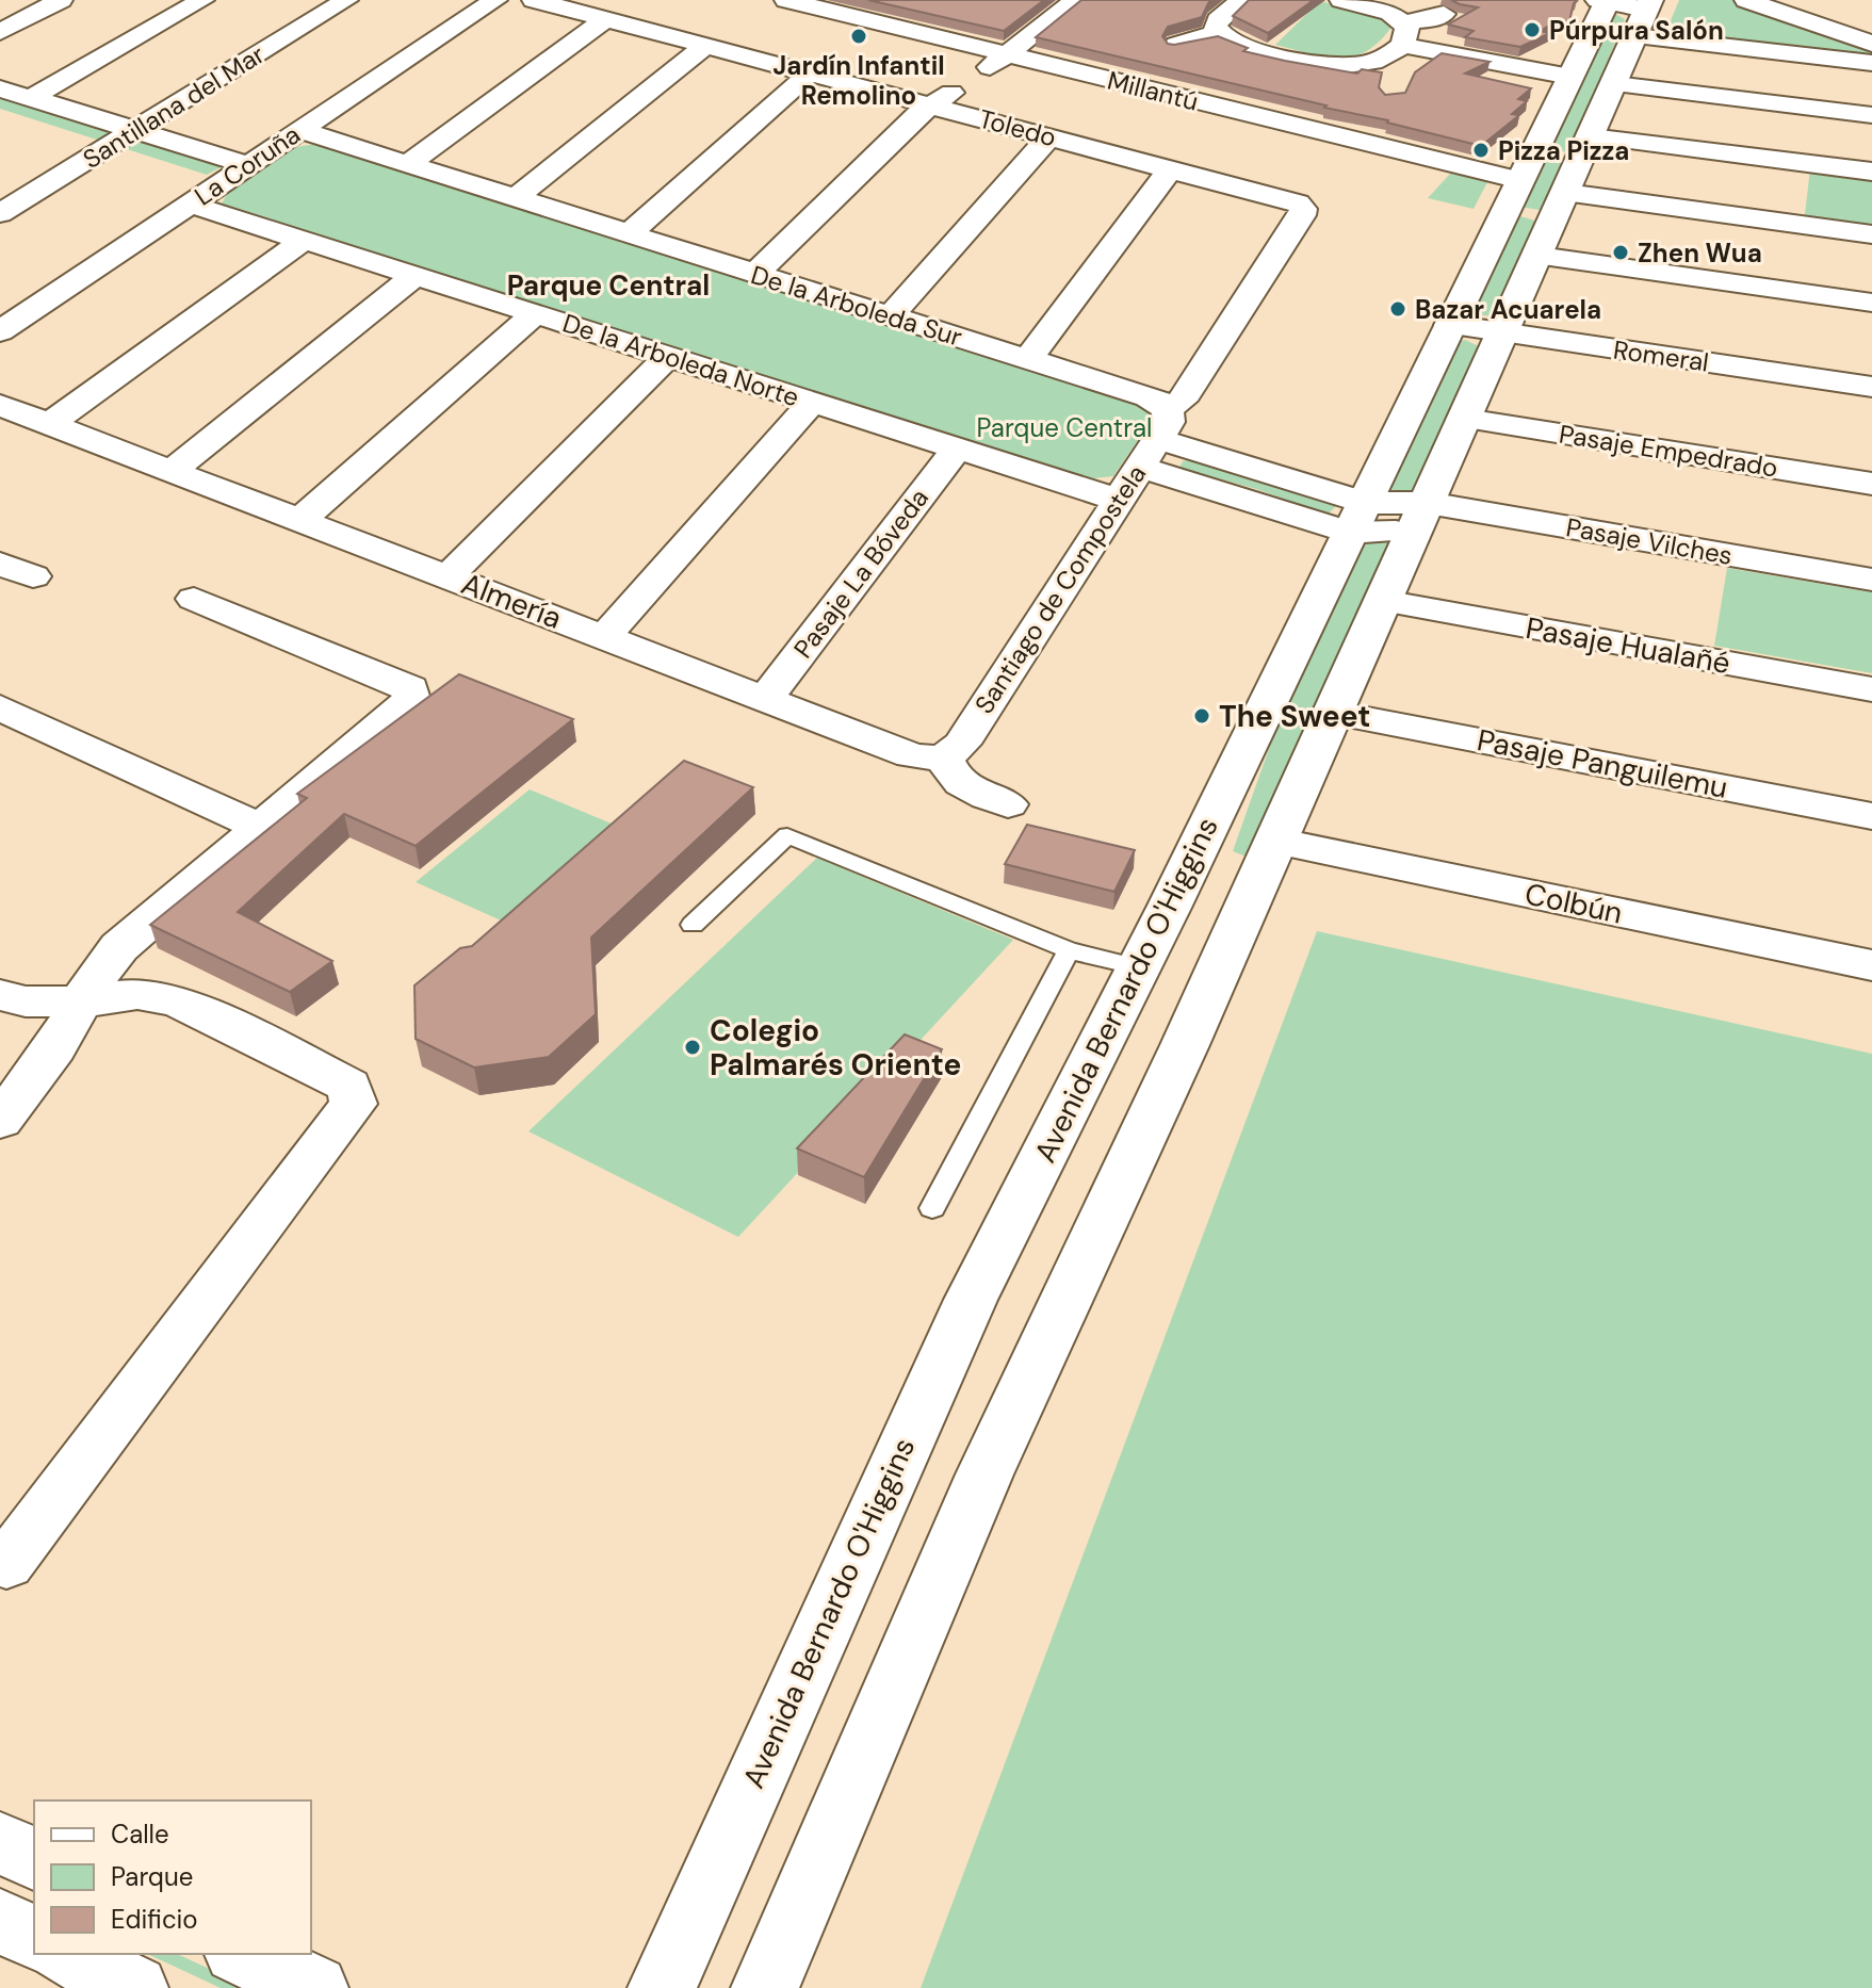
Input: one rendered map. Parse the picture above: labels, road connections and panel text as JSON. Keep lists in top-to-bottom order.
{
  "streets": {
    "main road": ["Romeral", "Avenida Bernardo O'Higgins"],
    "street": [
      "Millantú",
      "Santillana del Mar",
      "Toledo",
      "La Coruña",
      "De la Arboleda Sur",
      "De la Arboleda Norte",
      "Pasaje Empedrado",
      "Pasaje Vilches",
      "Pasaje La Bóveda",
      "Santiago de Compostela",
      "Almería",
      "Pasaje Hualañé",
      "Pasaje Panguilemu",
      "Colbún"
    ]
  },
  "crossings": [
    ["Millantú", "Avenida Bernardo O'Higgins"],
    ["Toledo", "Santiago de Compostela"],
    ["La Coruña", "De la Arboleda Sur"],
    ["La Coruña", "De la Arboleda Norte"],
    ["De la Arboleda Sur", "De la Arboleda Norte"],
    ["De la Arboleda Sur", "Santiago de Compostela"],
    ["Romeral", "Avenida Bernardo O'Higgins"],
    ["De la Arboleda Norte", "Pasaje Vilches"],
    ["De la Arboleda Norte", "Pasaje La Bóveda"],
    ["De la Arboleda Norte", "Santiago de Compostela"],
    ["De la Arboleda Norte", "Avenida Bernardo O'Higgins"],
    ["Pasaje La Bóveda", "Almería"],
    ["Santiago de Compostela", "Almería"]
  ],
  "districts": ["Parque Central"],
  "parks": ["Parque Central"],
  "places": [
    "Púrpura Salón",
    "Jardín Infantil Remolino",
    "Pizza Pizza",
    "Zhen Wua",
    "Bazar Acuarela",
    "The Sweet",
    "Colegio Palmarés Oriente"
  ],
  "legend": ["Calle", "Parque", "Edificio"]
}
